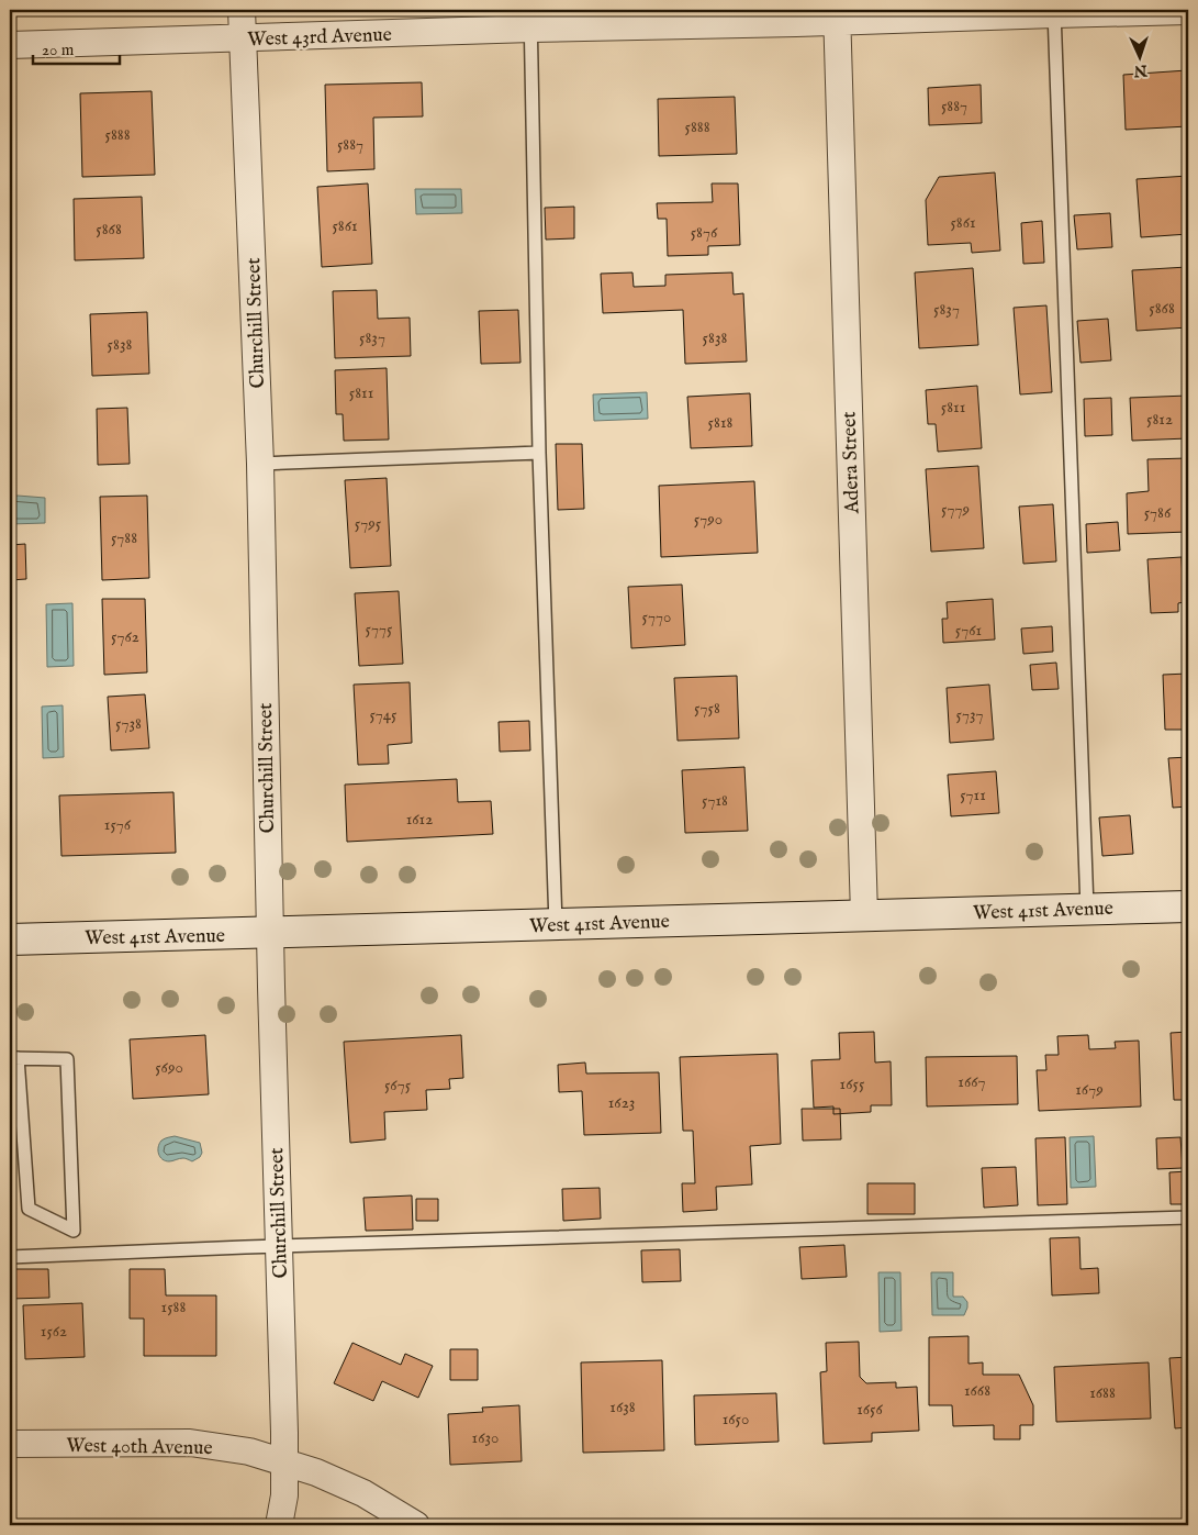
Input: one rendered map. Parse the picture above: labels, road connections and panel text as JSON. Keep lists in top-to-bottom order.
{
  "streets": {
    "main road": ["West 41st Avenue"],
    "street": [
      "West 43rd Avenue",
      "Churchill Street",
      "Adera Street",
      "West 40th Avenue"
    ]
  },
  "crossings": [
    ["West 43rd Avenue", "Churchill Street"],
    ["West 43rd Avenue", "Adera Street"],
    ["Churchill Street", "West 41st Avenue"],
    ["Churchill Street", "West 40th Avenue"],
    ["Adera Street", "West 41st Avenue"]
  ],
  "house_numbers": [
    "5887",
    "5888",
    "5888",
    "5887",
    "5861",
    "5861",
    "5868",
    "5876",
    "5868",
    "5837",
    "5837",
    "5838",
    "5838",
    "5811",
    "5811",
    "5812",
    "5818",
    "5779",
    "5786",
    "5790",
    "5795",
    "5788",
    "5770",
    "5775",
    "5761",
    "5762",
    "5758",
    "5745",
    "5737",
    "5738",
    "5711",
    "5718",
    "1612",
    "1576",
    "5690",
    "1667",
    "1655",
    "5675",
    "1679",
    "1623",
    "1588",
    "1562",
    "1668",
    "1688",
    "1638",
    "1656",
    "1650",
    "1630"
  ],
  "scale_bar": "20 m",
  "north": "bottom"
}
